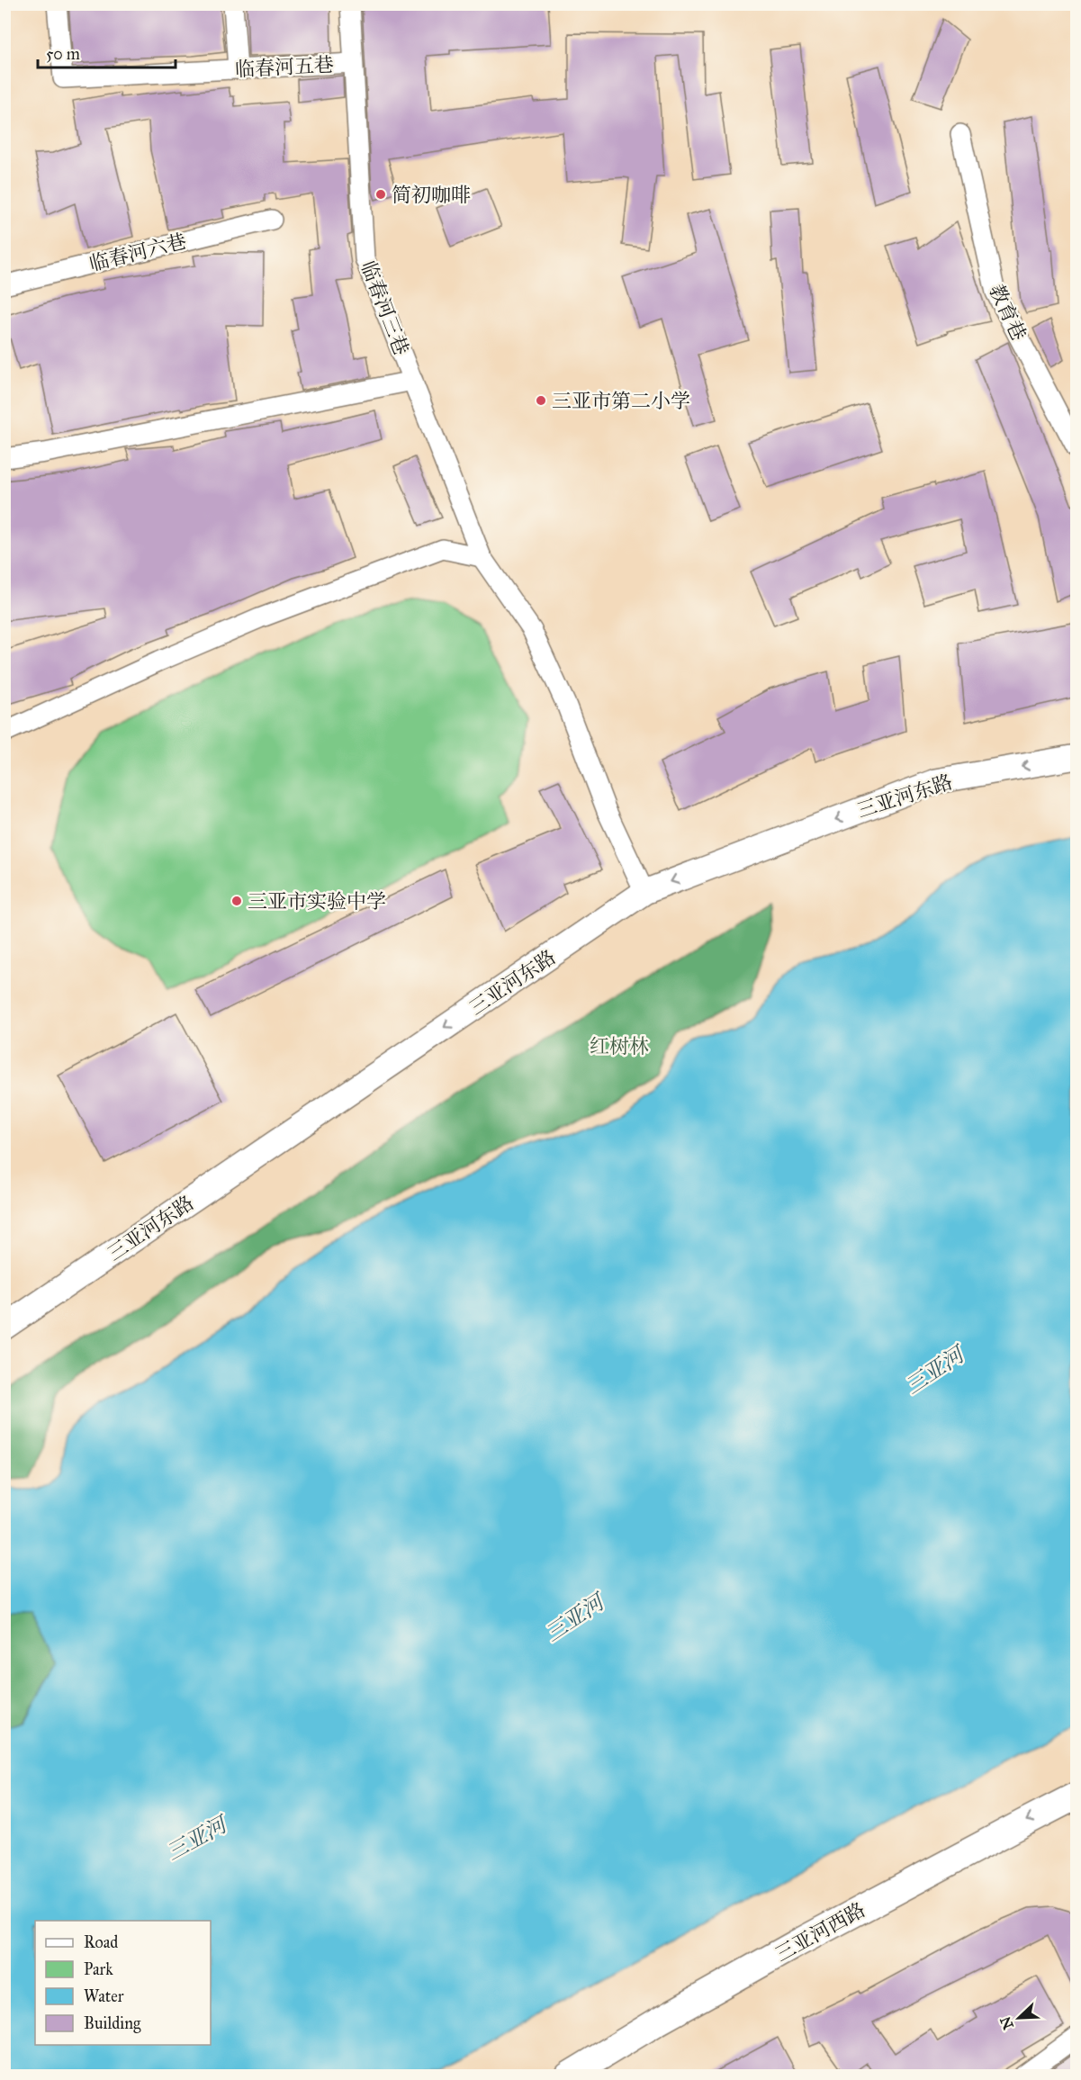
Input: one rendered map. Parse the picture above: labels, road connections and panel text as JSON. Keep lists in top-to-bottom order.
{
  "streets": {
    "main road": ["三亚河西路"],
    "street": [
      "临春河五巷",
      "临春河六巷",
      "临春河三巷",
      "教育巷",
      "三亚河东路"
    ]
  },
  "crossings": [
    ["临春河五巷", "临春河三巷"],
    ["临春河三巷", "三亚河东路"]
  ],
  "one_way": ["三亚河东路"],
  "water": ["三亚河"],
  "parks": ["红树林"],
  "places": ["简初咖啡", "三亚市第二小学", "三亚市实验中学"],
  "legend": [
    "Road",
    "Park",
    "Water",
    "Building"
  ],
  "scale_bar": "50 m",
  "north": "bottom left"
}
